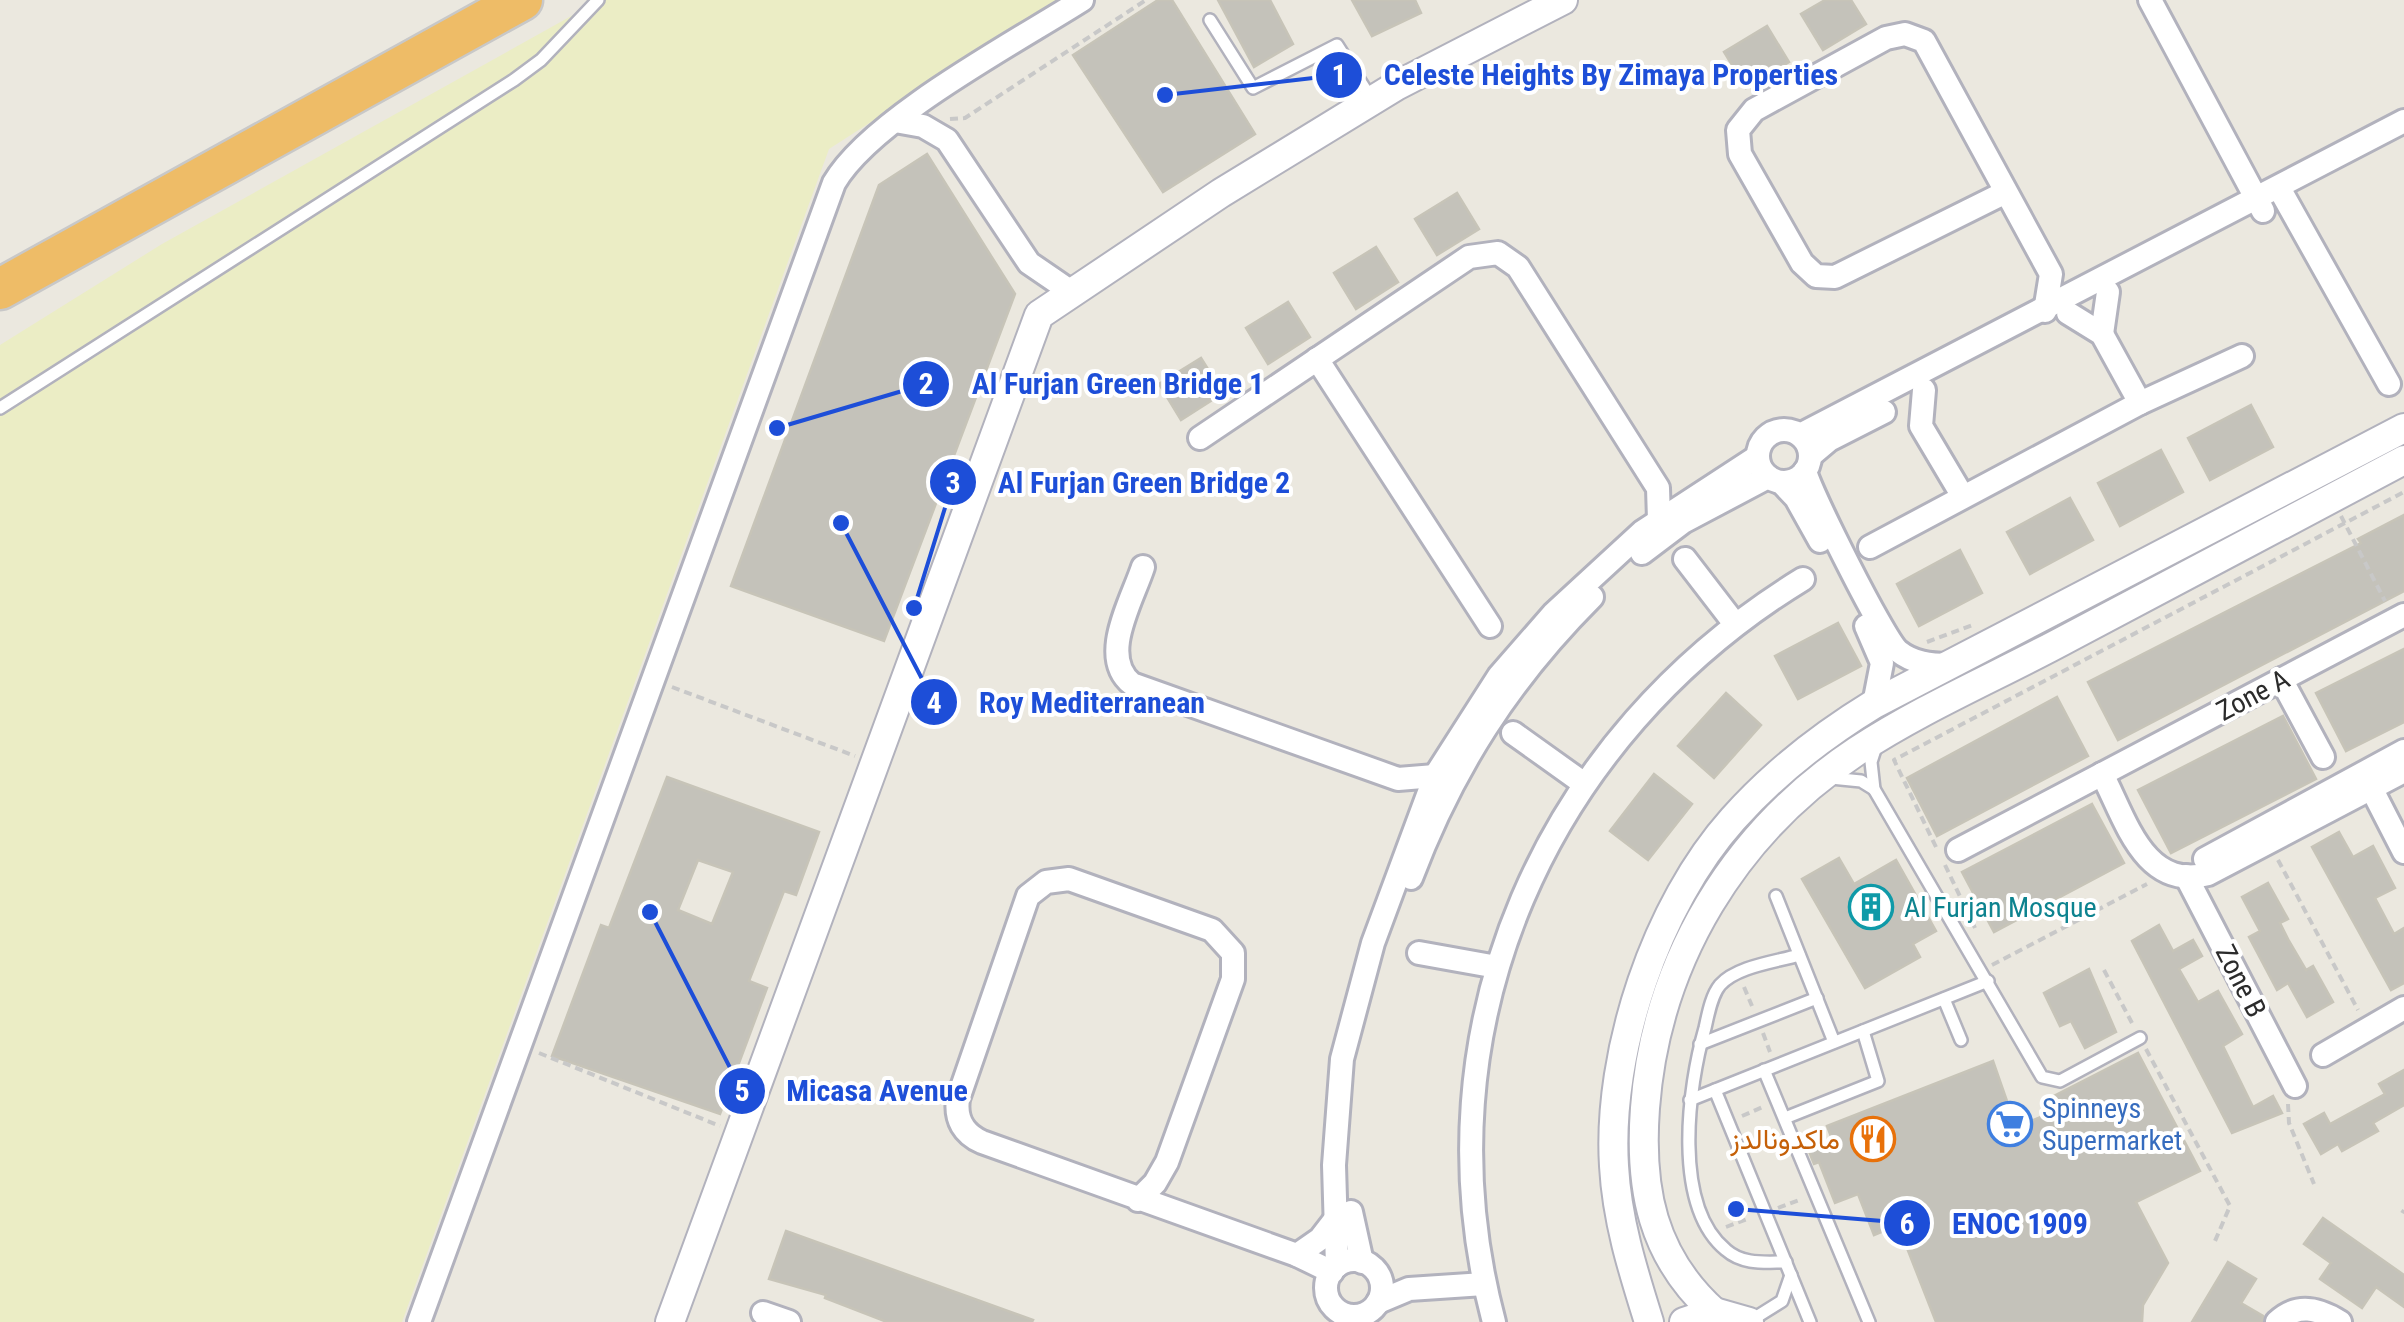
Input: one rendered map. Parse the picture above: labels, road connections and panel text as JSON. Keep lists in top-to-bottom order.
{
  "streets": {
    "street": ["Zone A", "Zone B"]
  },
  "places": {
    "other": [
      "Celeste Heights By Zimaya Properties",
      "Al Furjan Green Bridge 1",
      "Roy Mediterranean",
      "Al Furjan Green Bridge 2",
      "Micasa Avenue",
      "ENOC 1909"
    ],
    "building": ["Al Furjan Mosque"],
    "supermarket": ["Spinneys Supermarket"],
    "restaurant": ["ماكدونالدز"]
  }
}
